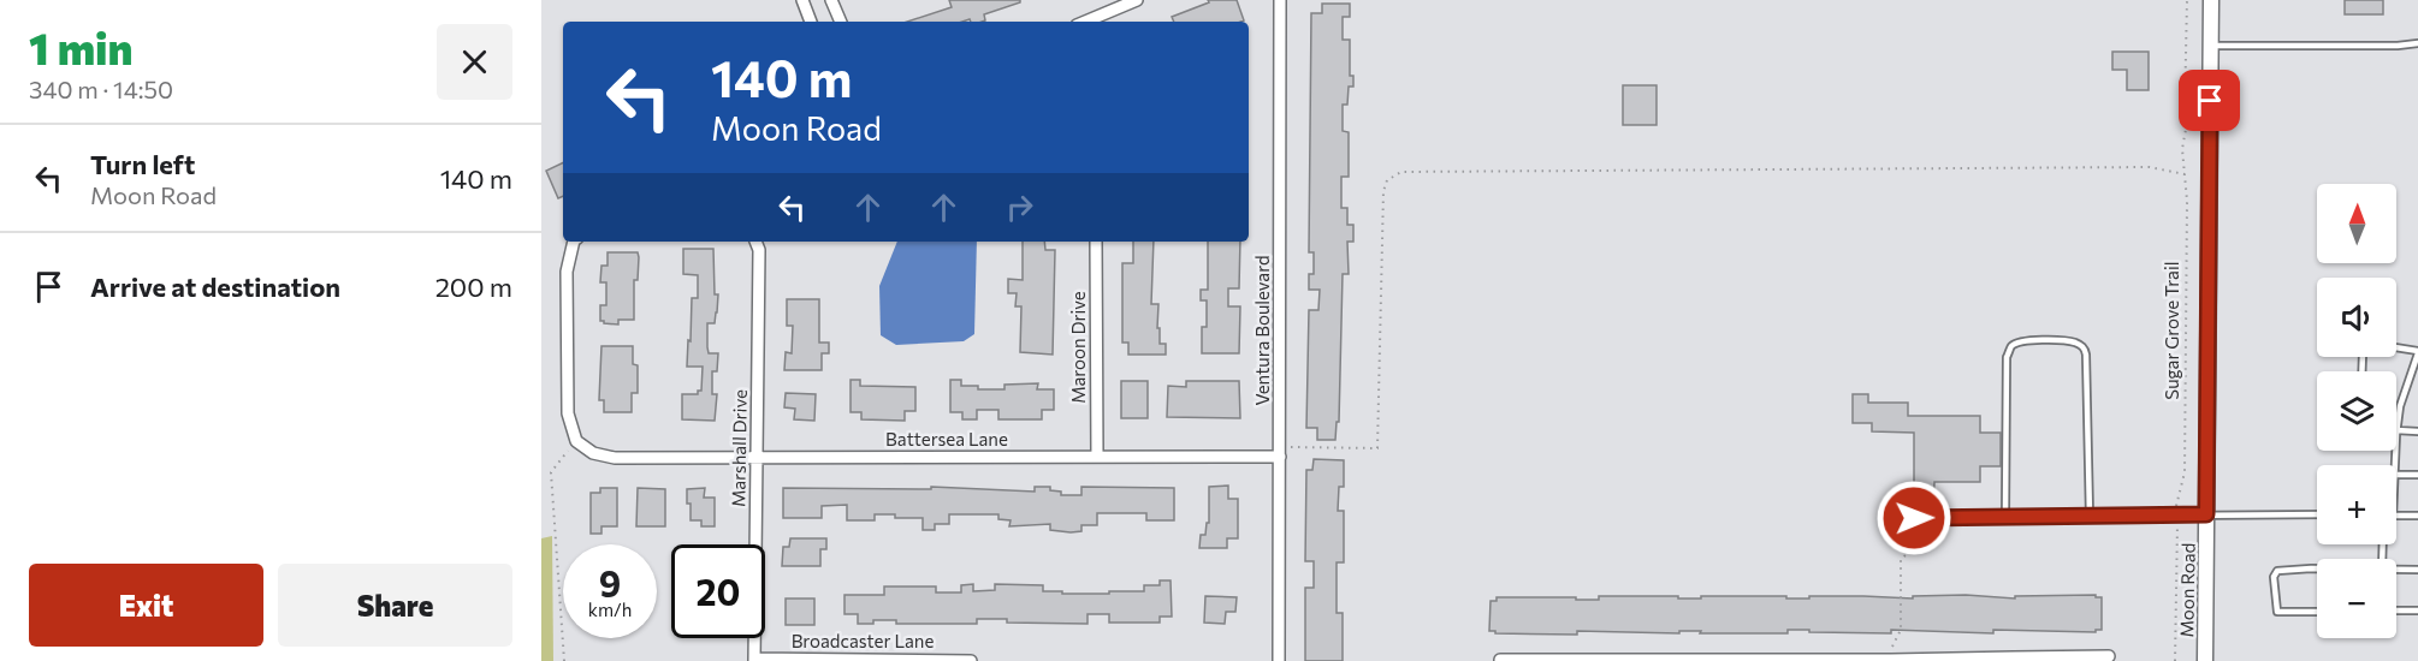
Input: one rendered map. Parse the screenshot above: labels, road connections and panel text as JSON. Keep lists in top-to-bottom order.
{
  "streets": {
    "street": [
      "Ventura Boulevard",
      "Maroon Drive",
      "Battersea Lane",
      "Marshall Drive",
      "Moon Road",
      "Broadcaster Lane"
    ],
    "path": ["Sugar Grove Trail"]
  },
  "crossings": [
    ["Ventura Boulevard", "Battersea Lane"],
    ["Maroon Drive", "Battersea Lane"],
    ["Battersea Lane", "Marshall Drive"],
    ["Marshall Drive", "Broadcaster Lane"]
  ],
  "north": "top",
  "page": {
    "heading": ["1 min", "340 m · 14:50"],
    "turn": ["140 m", "Moon Road"],
    "list": [
      {
        "name": "Turn left",
        "note": "Moon Road",
        "value": "140 m"
      },
      {
        "name": "Arrive at destination",
        "value": "200 m"
      }
    ],
    "map_buttons": ["+", "−"],
    "speed": "9 km/h",
    "limit": "20",
    "buttons": ["Exit", "Share"]
  }
}
